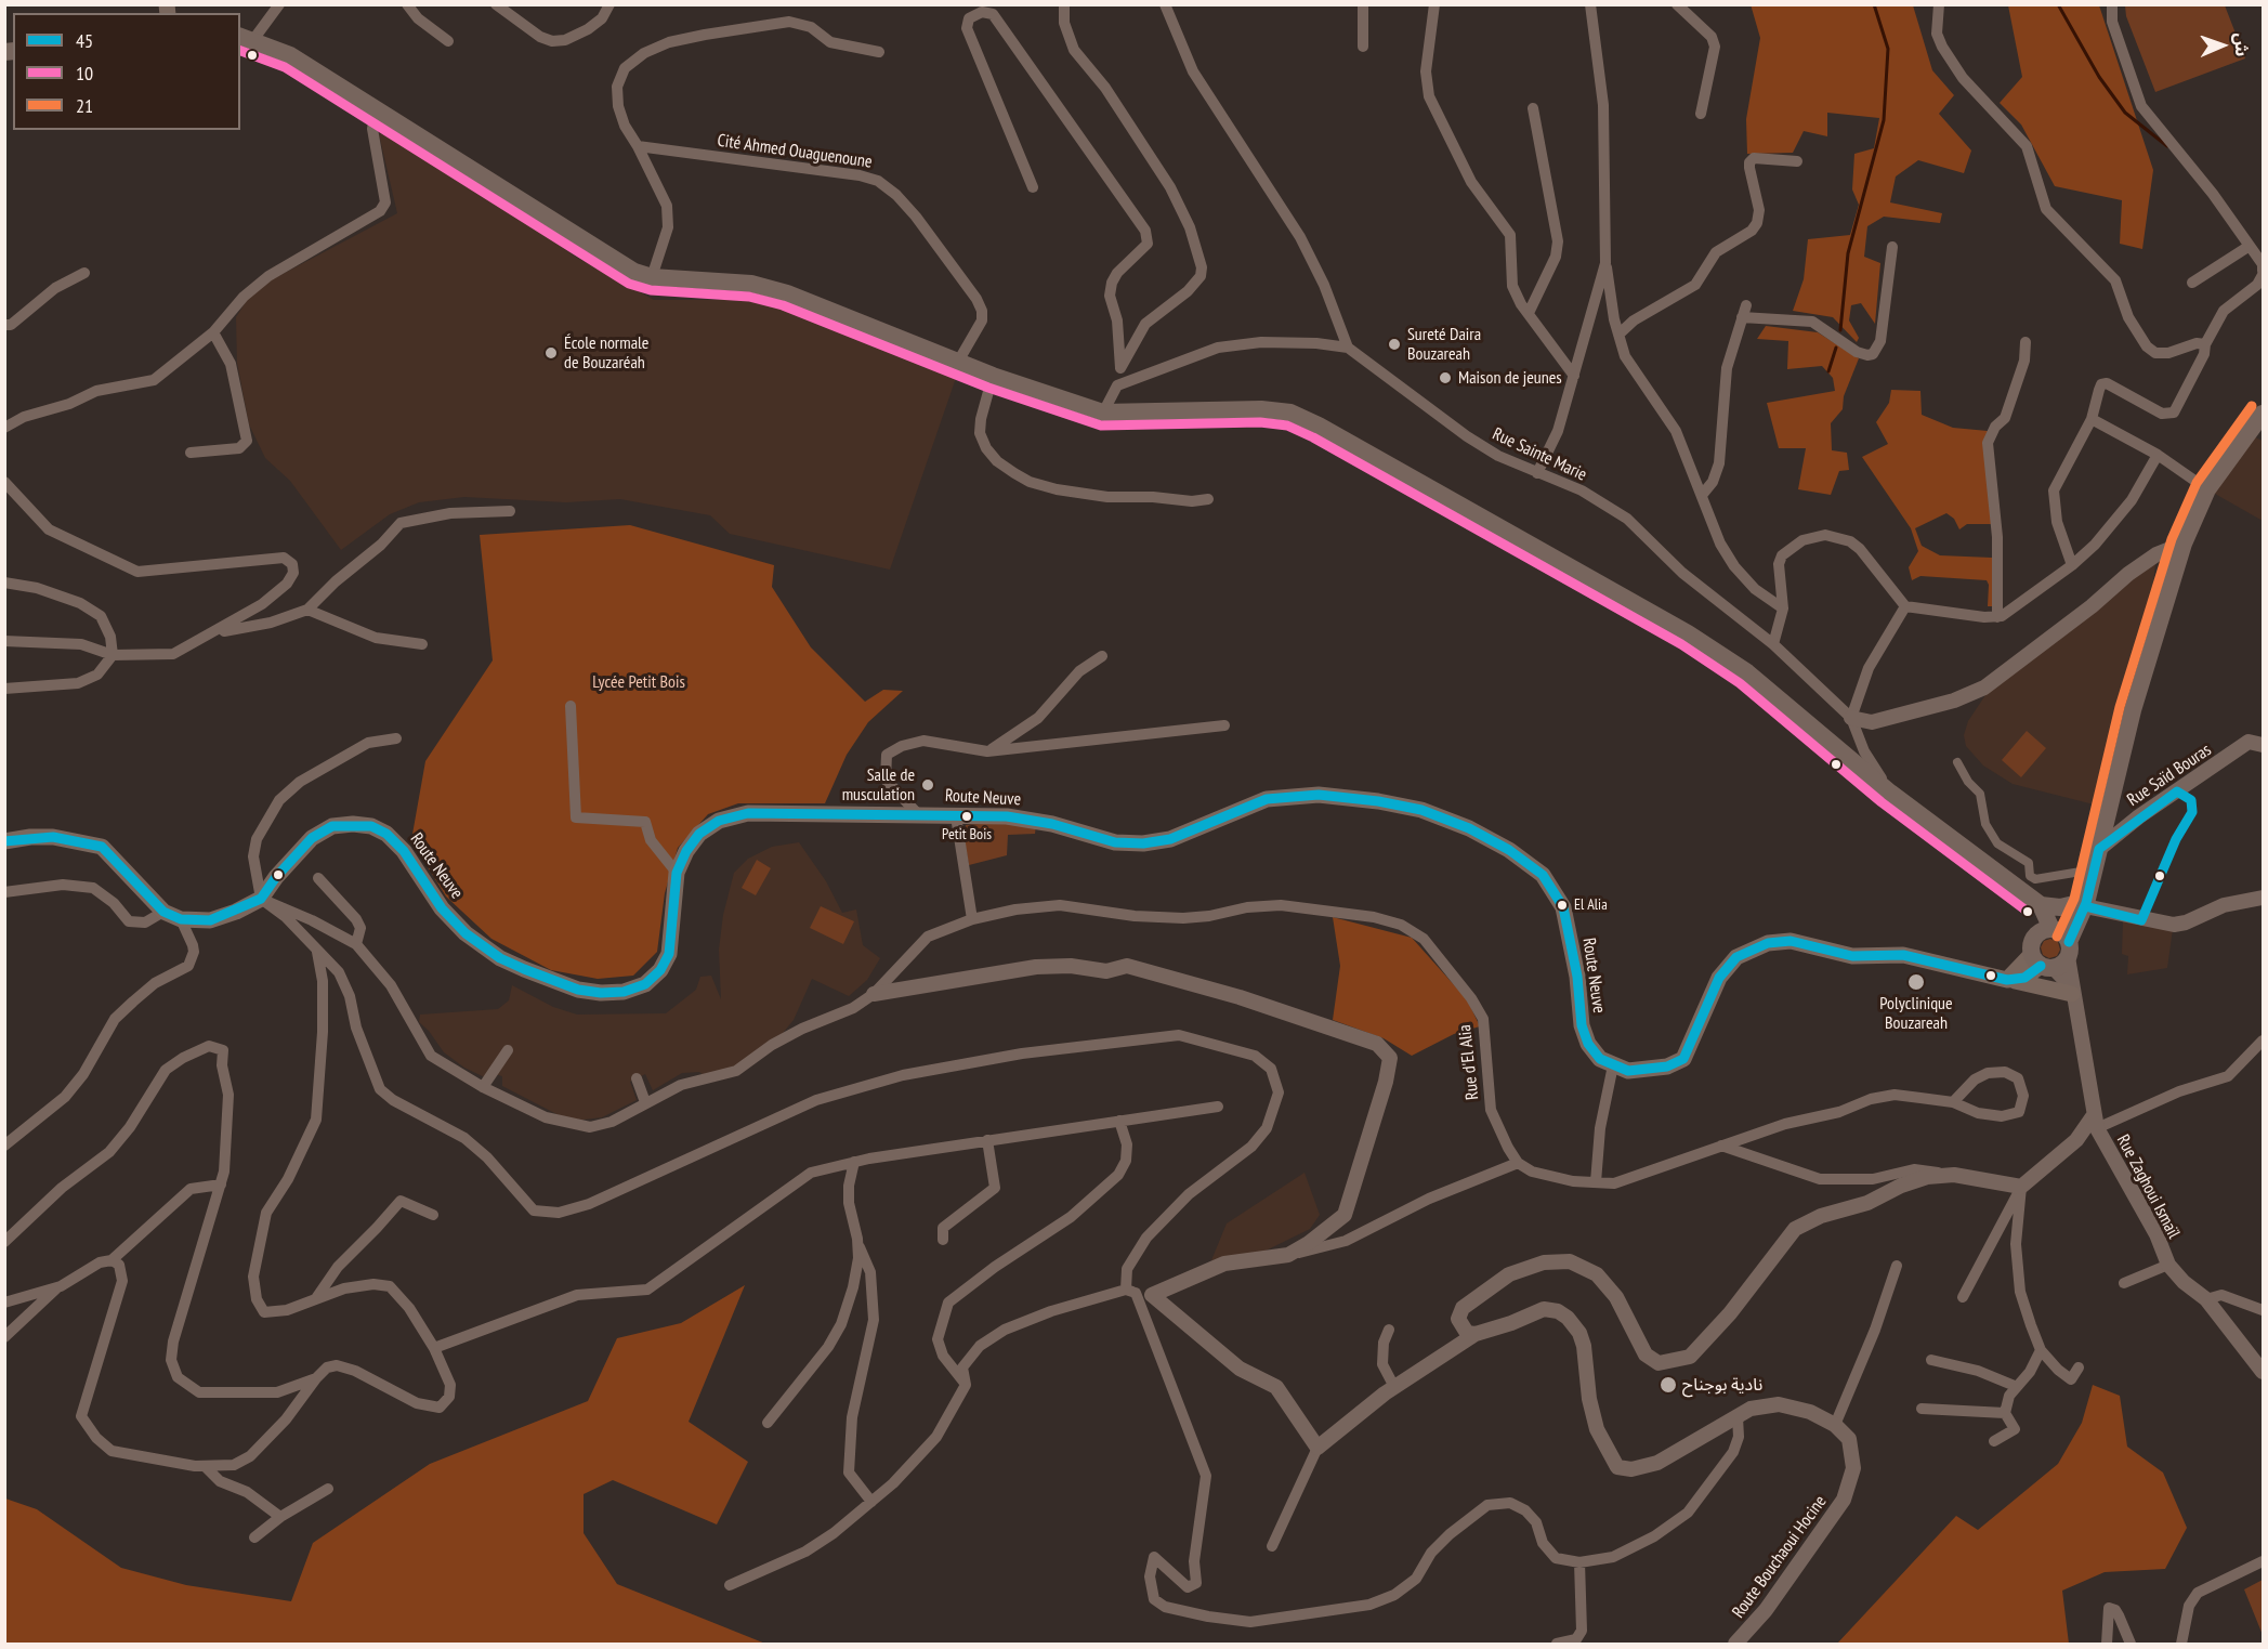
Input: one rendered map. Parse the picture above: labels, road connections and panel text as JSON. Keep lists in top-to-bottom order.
{
  "streets": {
    "main road": ["Route Neuve"],
    "street": [
      "Cité Ahmed Ouaguenoune",
      "Rue Sainte Marie",
      "Rue Saïd Bouras",
      "Rue d'El Alia",
      "Rue Zaghoui Ismaïl",
      "Route Bouchaoui Hocine"
    ]
  },
  "parks": ["Lycée Petit Bois"],
  "places": [
    "Sureté Daira Bouzareah",
    "École normale de Bouzaréah",
    "Maison de jeunes",
    "Salle de musculation",
    "Petit Bois",
    "El Alia",
    "Polyclinique Bouzareah",
    "نادية بوجناح"
  ],
  "lines": ["transit line 10", "transit line 21", "transit line 45"],
  "legend": ["45", "10", "21"],
  "north": "right"
}
